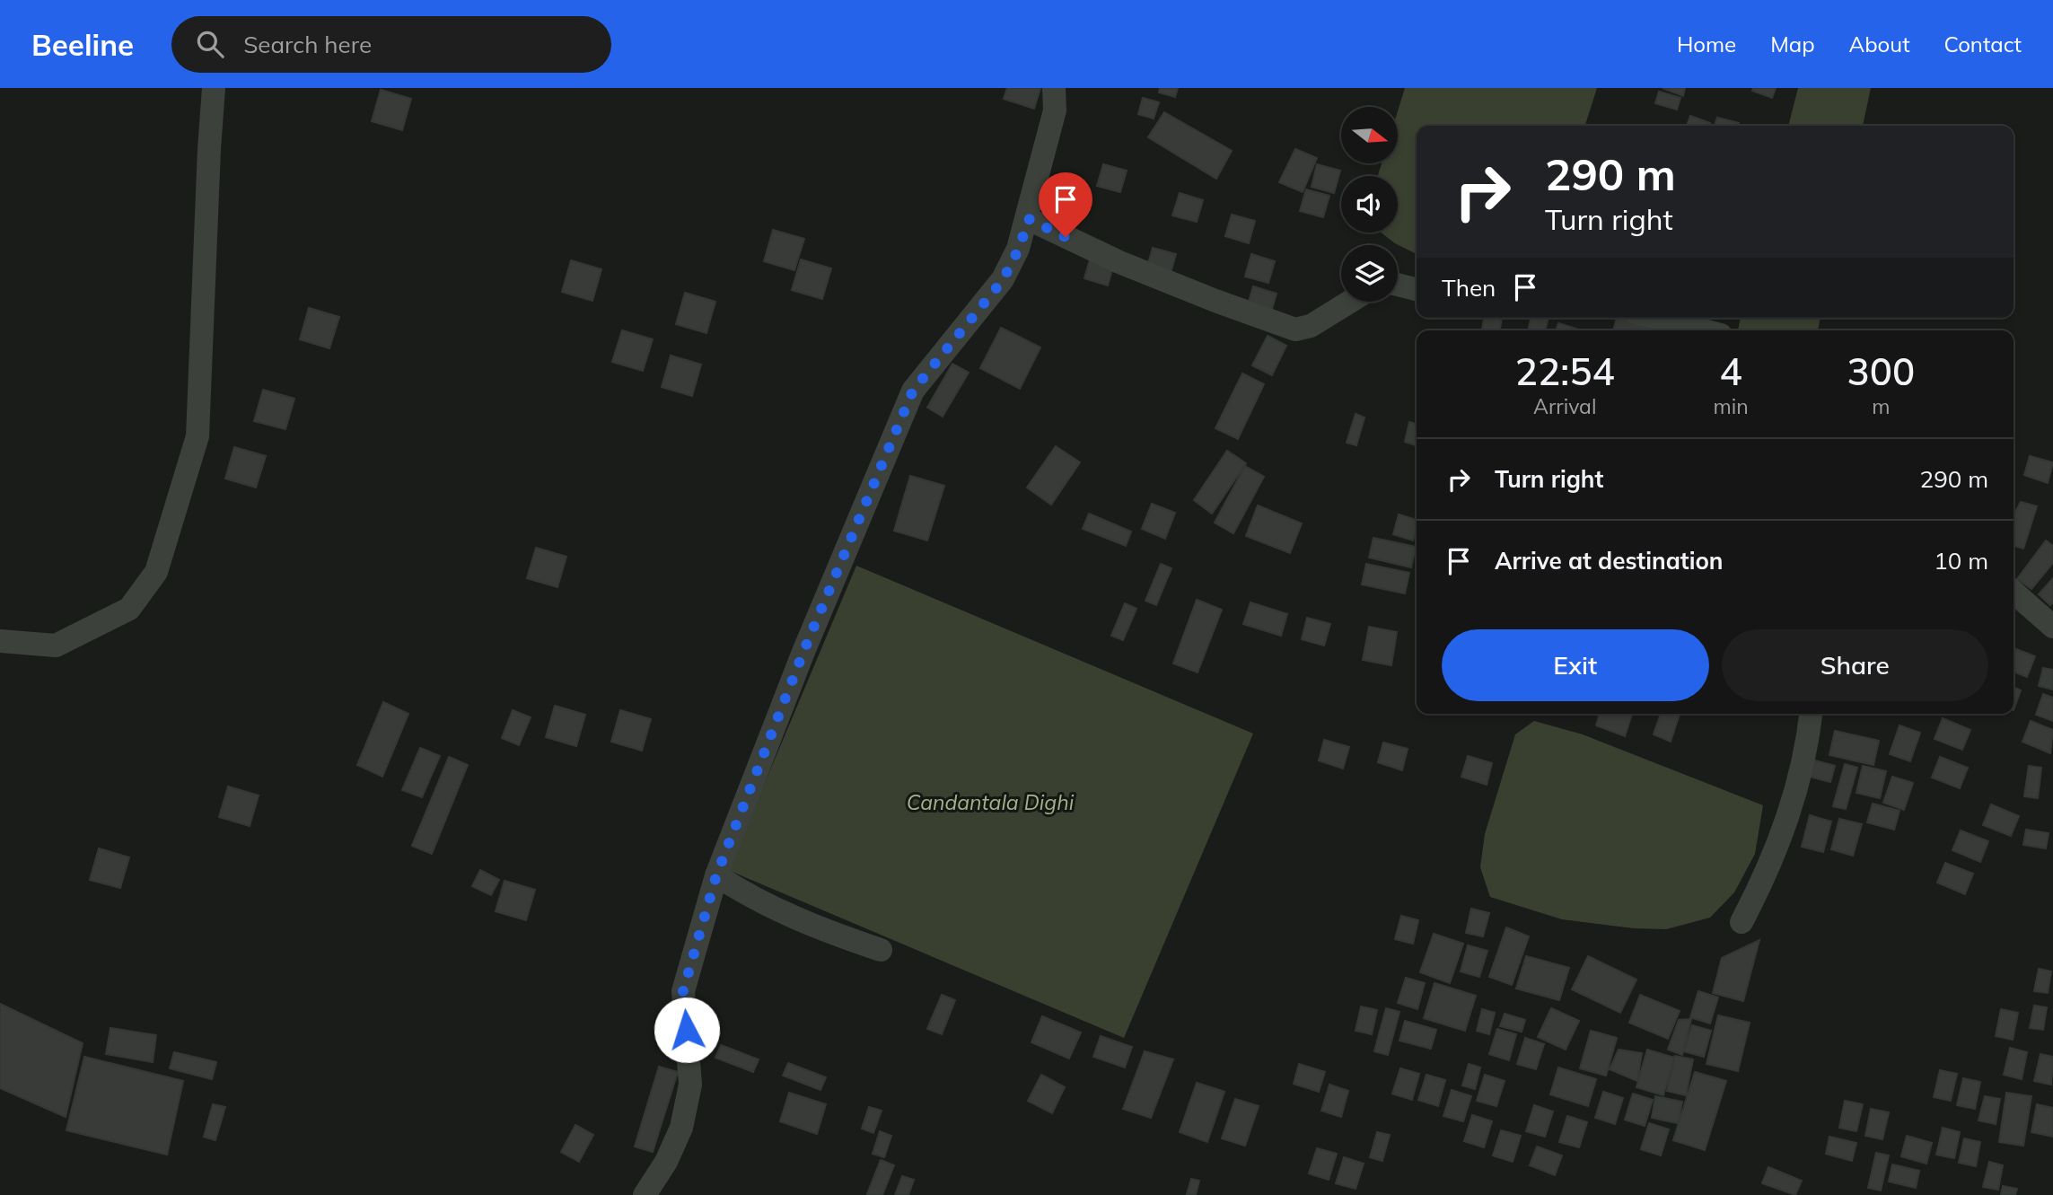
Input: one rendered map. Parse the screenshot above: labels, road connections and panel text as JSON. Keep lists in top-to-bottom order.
{
  "water": ["Candantala Dighi"],
  "north": "right",
  "page": {
    "header": "Beeline",
    "search": "Search here",
    "nav": [
      "Home",
      "Map",
      "About",
      "Contact"
    ],
    "turn": ["290 m", "Turn right"],
    "then": "Then",
    "eta": [
      "22:54",
      "Arrival",
      "4",
      "min",
      "300",
      "m"
    ],
    "list": [
      {
        "name": "Turn right",
        "value": "290 m"
      },
      {
        "name": "Arrive at destination",
        "value": "10 m"
      }
    ],
    "buttons": ["Exit", "Share"]
  }
}
